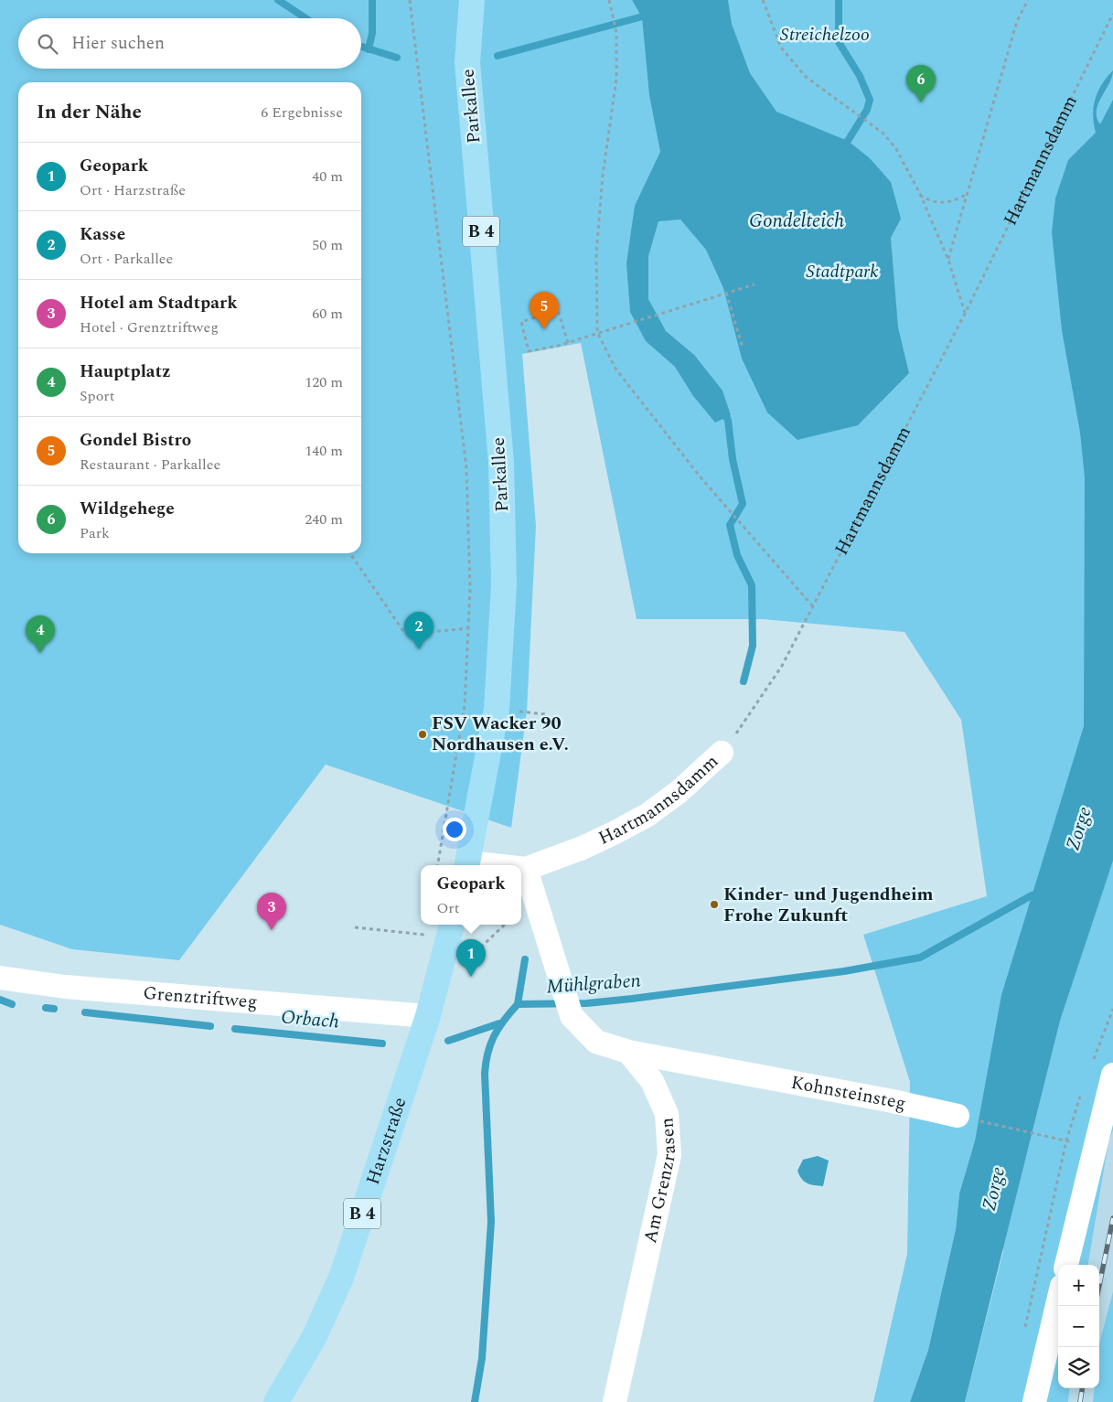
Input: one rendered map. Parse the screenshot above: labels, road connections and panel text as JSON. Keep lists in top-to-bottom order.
{
  "streets": {
    "main road": ["Parkallee", "B 4", "Harzstraße"],
    "street": [
      "Hartmannsdamm",
      "Grenztriftweg",
      "Kohnsteinsteg",
      "Am Grenzrasen"
    ]
  },
  "crossings": [
    ["Parkallee", "Hartmannsdamm"],
    ["Grenztriftweg", "Harzstraße"],
    ["Kohnsteinsteg", "Am Grenzrasen"]
  ],
  "water": [
    "Gondelteich",
    "Zorge",
    "Mühlgraben",
    "Orbach"
  ],
  "parks": ["Streichelzoo", "Stadtpark"],
  "places": ["FSV Wacker 90 Nordhausen e.V.", "Kinder- und Jugendheim Frohe Zukunft"],
  "page": {
    "search": "Hier suchen",
    "pins": [
      "6",
      "5",
      "2",
      "4",
      "3",
      "1"
    ],
    "heading": ["In der Nähe", "6 Ergebnisse"],
    "list": [
      {
        "mark": "1",
        "name": "Geopark",
        "note": "Ort · Harzstraße",
        "value": "40 m"
      },
      {
        "mark": "2",
        "name": "Kasse",
        "note": "Ort · Parkallee",
        "value": "50 m"
      },
      {
        "mark": "3",
        "name": "Hotel am Stadtpark",
        "note": "Hotel · Grenztriftweg",
        "value": "60 m"
      },
      {
        "mark": "4",
        "name": "Hauptplatz",
        "note": "Sport",
        "value": "120 m"
      },
      {
        "mark": "5",
        "name": "Gondel Bistro",
        "note": "Restaurant · Parkallee",
        "value": "140 m"
      },
      {
        "mark": "6",
        "name": "Wildgehege",
        "note": "Park",
        "value": "240 m"
      }
    ],
    "popup": ["Geopark", "Ort"],
    "map_buttons": ["+", "−"]
  }
}
